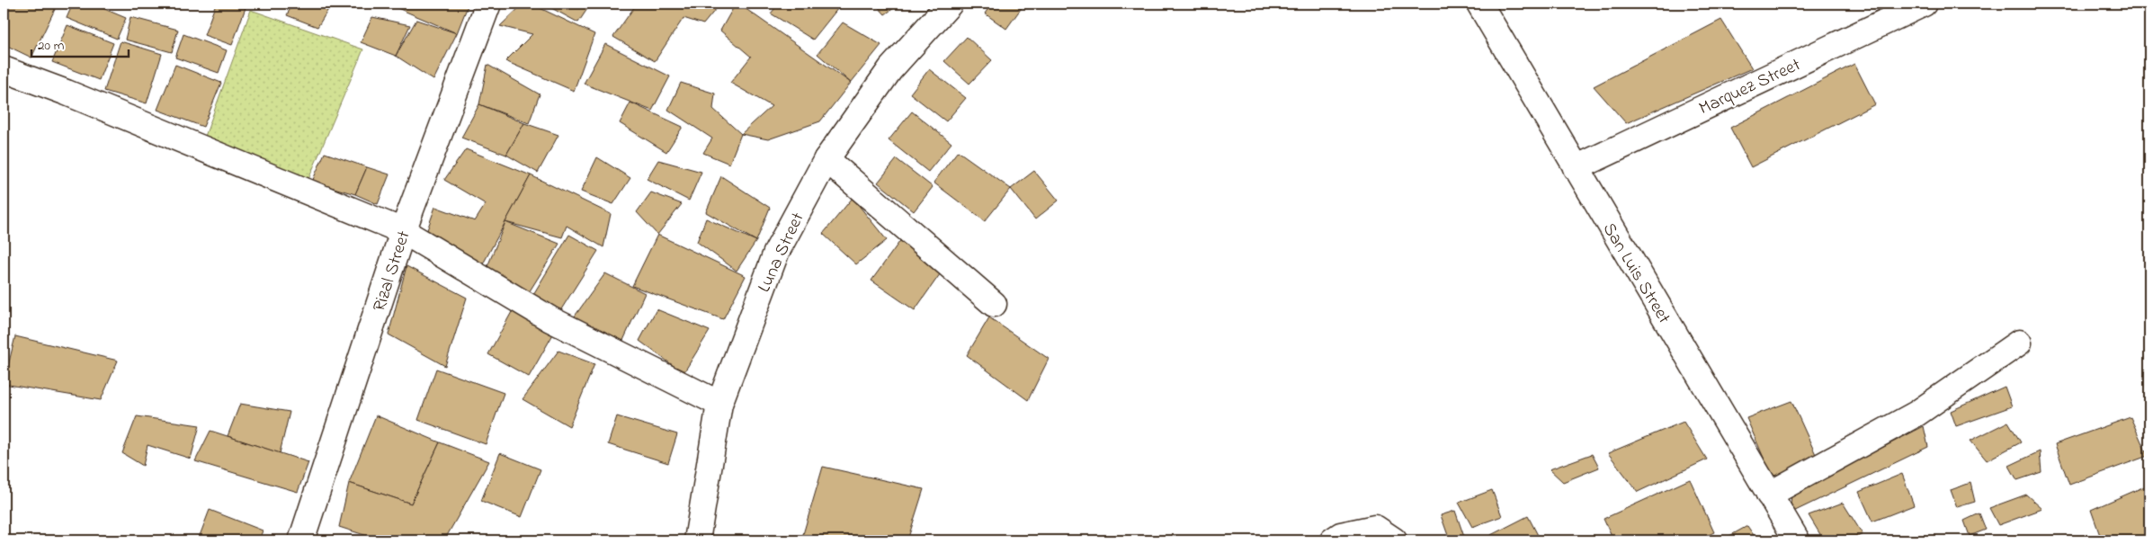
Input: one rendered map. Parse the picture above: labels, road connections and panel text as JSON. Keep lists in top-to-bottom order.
{
  "streets": {
    "street": [
      "Marquez Street",
      "Luna Street",
      "Rizal Street",
      "San Luis Street"
    ]
  },
  "crossings": [
    ["Marquez Street", "San Luis Street"]
  ],
  "scale_bar": "20 m"
}
